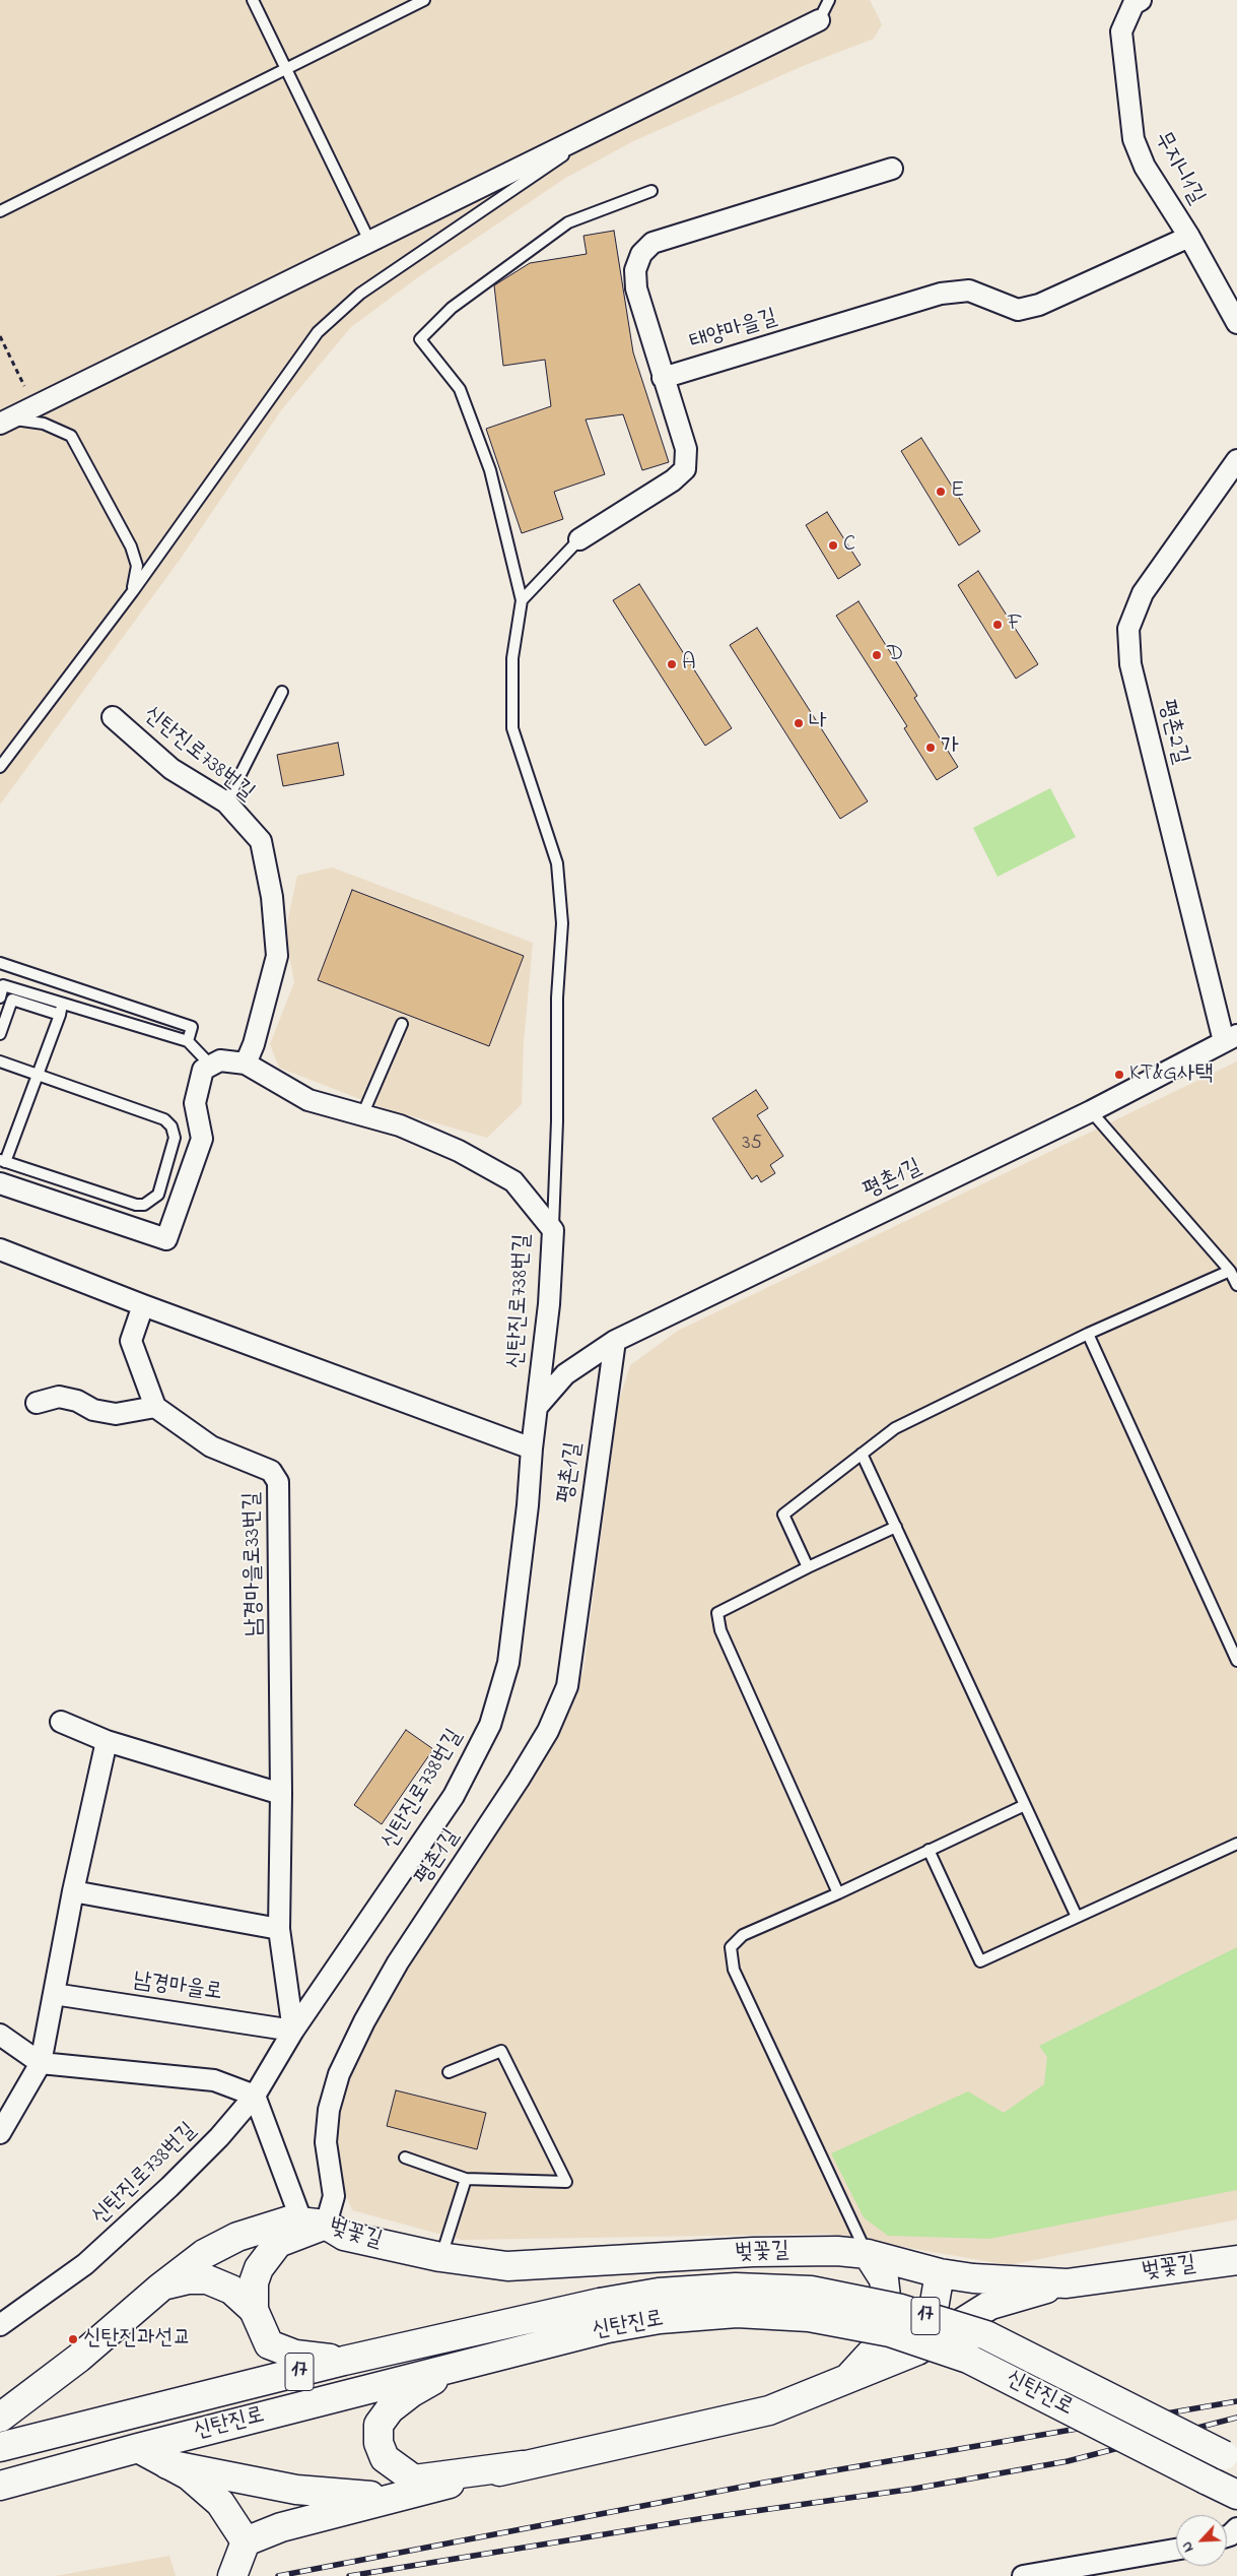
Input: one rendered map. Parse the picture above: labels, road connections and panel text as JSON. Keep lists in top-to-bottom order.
{
  "streets": {
    "main road": ["벚꽃길", "17", "신탄진로"],
    "street": [
      "무지니1길",
      "태양마을길",
      "평촌2길",
      "신탄진로738번길",
      "평촌1길",
      "남경마을로33번길",
      "남경마을로"
    ]
  },
  "crossings": [
    ["무지니1길", "태양마을길"],
    ["평촌2길", "평촌1길"],
    ["신탄진로738번길", "남경마을로"],
    ["평촌1길", "벚꽃길"]
  ],
  "places": [
    "E",
    "C",
    "F",
    "D",
    "A",
    "나",
    "가",
    "KT&G사택",
    "신탄진과선교"
  ],
  "house_numbers": ["35"],
  "north": "bottom left"
}
